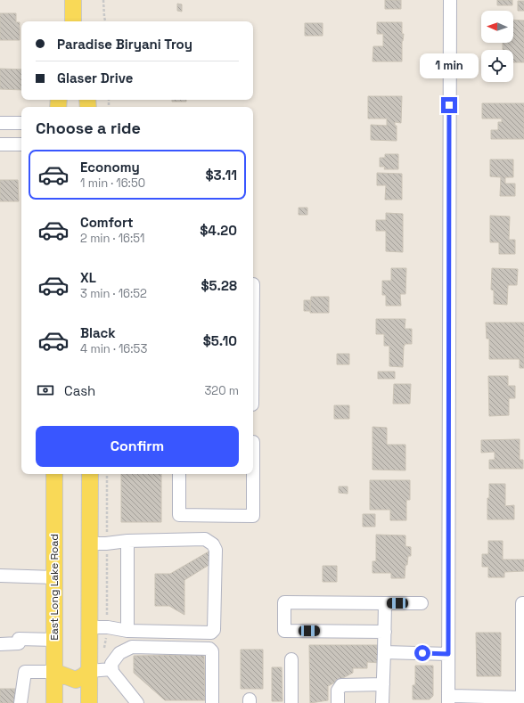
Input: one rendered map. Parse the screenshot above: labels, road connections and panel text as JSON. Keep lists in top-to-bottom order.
{
  "streets": {
    "main road": ["East Long Lake Road"]
  },
  "north": "left",
  "page": {
    "banner": ["Paradise Biryani Troy", "Glaser Drive"],
    "bubble": "1 min",
    "heading": "Choose a ride",
    "list": [
      {
        "name": "Economy",
        "note": "1 min · 16:50",
        "value": "$3.11"
      },
      {
        "name": "Comfort",
        "note": "2 min · 16:51",
        "value": "$4.20"
      },
      {
        "name": "XL",
        "note": "3 min · 16:52",
        "value": "$5.28"
      },
      {
        "name": "Black",
        "note": "4 min · 16:53",
        "value": "$5.10"
      }
    ],
    "pay": ["Cash", "320 m"],
    "buttons": "Confirm"
  }
}
